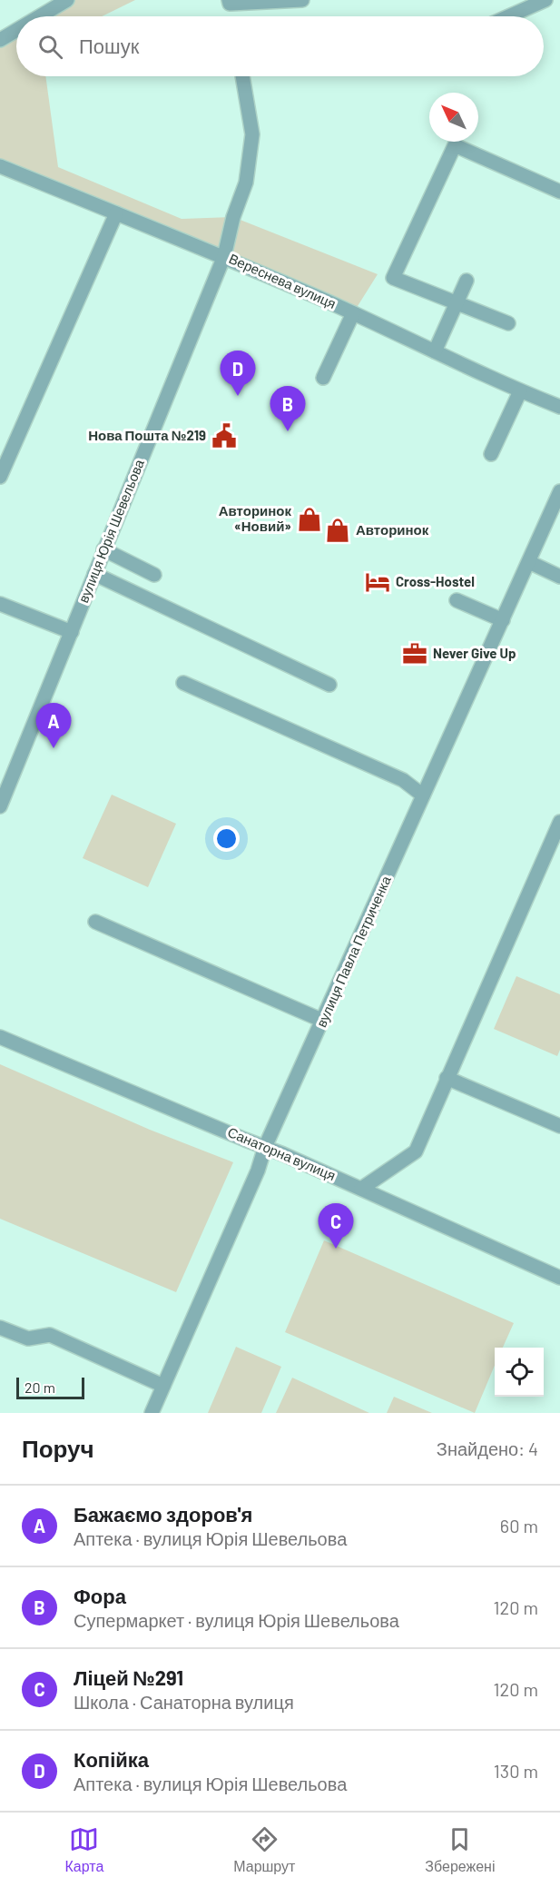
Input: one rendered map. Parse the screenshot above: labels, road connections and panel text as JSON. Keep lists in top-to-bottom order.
{
  "streets": {
    "street": [
      "Вереснева вулиця",
      "вулиця Юрія Шевельова",
      "вулиця Павла Петриченка",
      "Санаторна вулиця"
    ]
  },
  "crossings": [
    ["Вереснева вулиця", "вулиця Юрія Шевельова"],
    ["вулиця Павла Петриченка", "Санаторна вулиця"]
  ],
  "places": {
    "public building": ["Нова Пошта №219"],
    "shop": ["Авторинок «Новий»", "Авторинок"],
    "hotel": ["Cross-Hostel"],
    "office": ["Never Give Up"]
  },
  "scale_bar": "20 m",
  "north": "top left",
  "page": {
    "search": "Пошук",
    "pins": [
      "D",
      "B",
      "A",
      "C"
    ],
    "scale": "20 m",
    "heading": ["Поруч", "Знайдено: 4"],
    "list": [
      {
        "mark": "A",
        "name": "Бажаємо здоров'я",
        "note": "Аптека · вулиця Юрія Шевельова",
        "value": "60 m"
      },
      {
        "mark": "B",
        "name": "Фора",
        "note": "Супермаркет · вулиця Юрія Шевельова",
        "value": "120 m"
      },
      {
        "mark": "C",
        "name": "Ліцей №291",
        "note": "Школа · Санаторна вулиця",
        "value": "120 m"
      },
      {
        "mark": "D",
        "name": "Копійка",
        "note": "Аптека · вулиця Юрія Шевельова",
        "value": "130 m"
      }
    ],
    "nav": ["Карта", "Маршрут", "Збережені"]
  }
}
